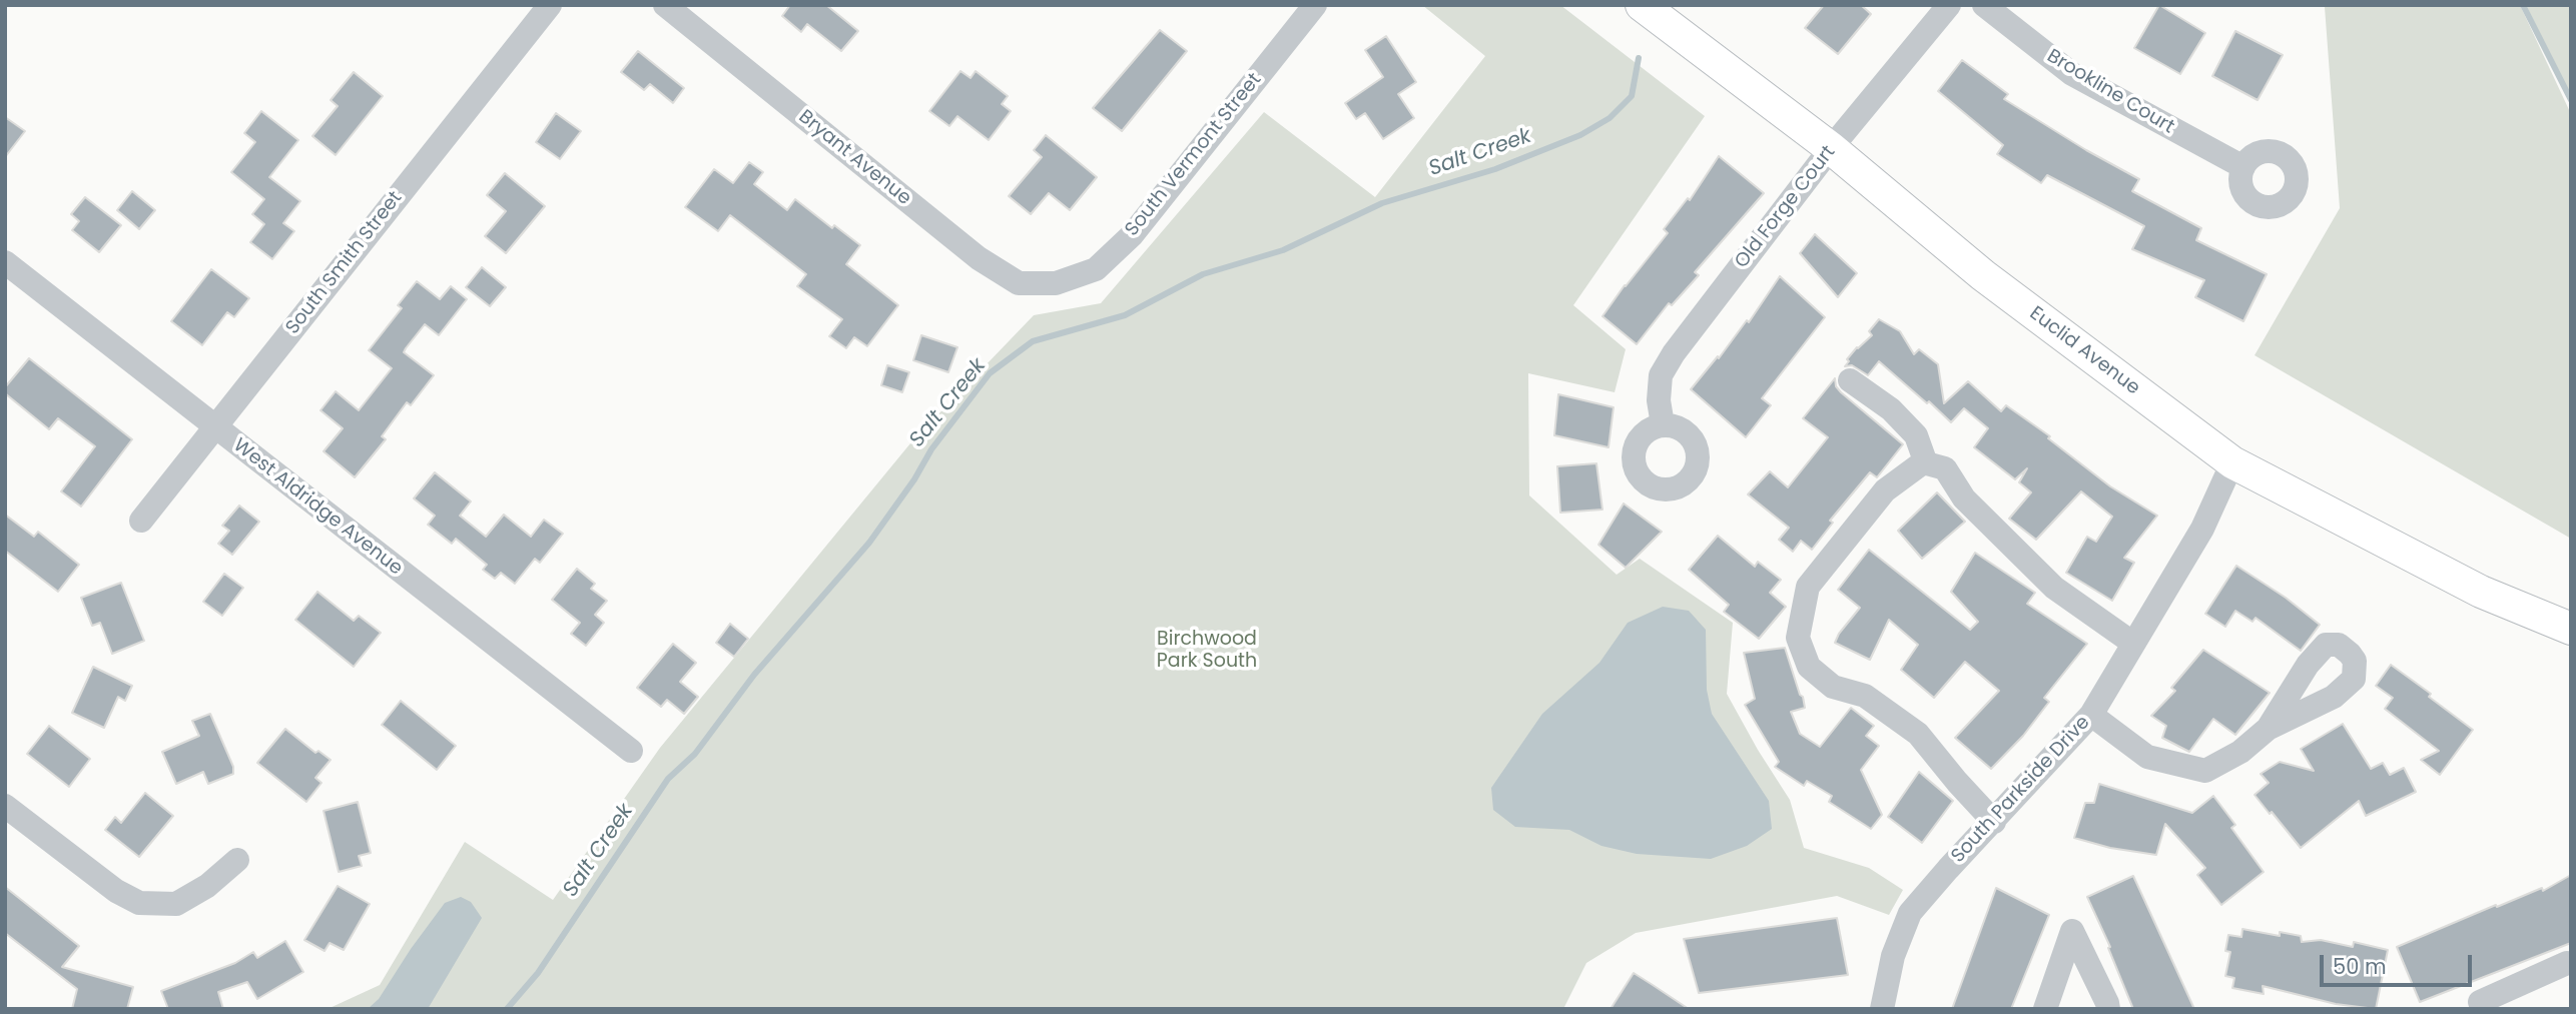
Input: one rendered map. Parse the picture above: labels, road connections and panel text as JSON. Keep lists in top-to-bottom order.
{
  "streets": {
    "main road": ["Euclid Avenue"],
    "street": [
      "Brookline Court",
      "South Vermont Street",
      "Bryant Avenue",
      "Old Forge Court",
      "South Smith Street",
      "West Aldridge Avenue",
      "South Parkside Drive"
    ]
  },
  "crossings": [
    ["South Vermont Street", "Bryant Avenue"],
    ["Old Forge Court", "Euclid Avenue"],
    ["South Smith Street", "West Aldridge Avenue"],
    ["Euclid Avenue", "South Parkside Drive"]
  ],
  "water": ["Salt Creek"],
  "parks": ["Birchwood Park South"],
  "scale_bar": "50 m"
}
